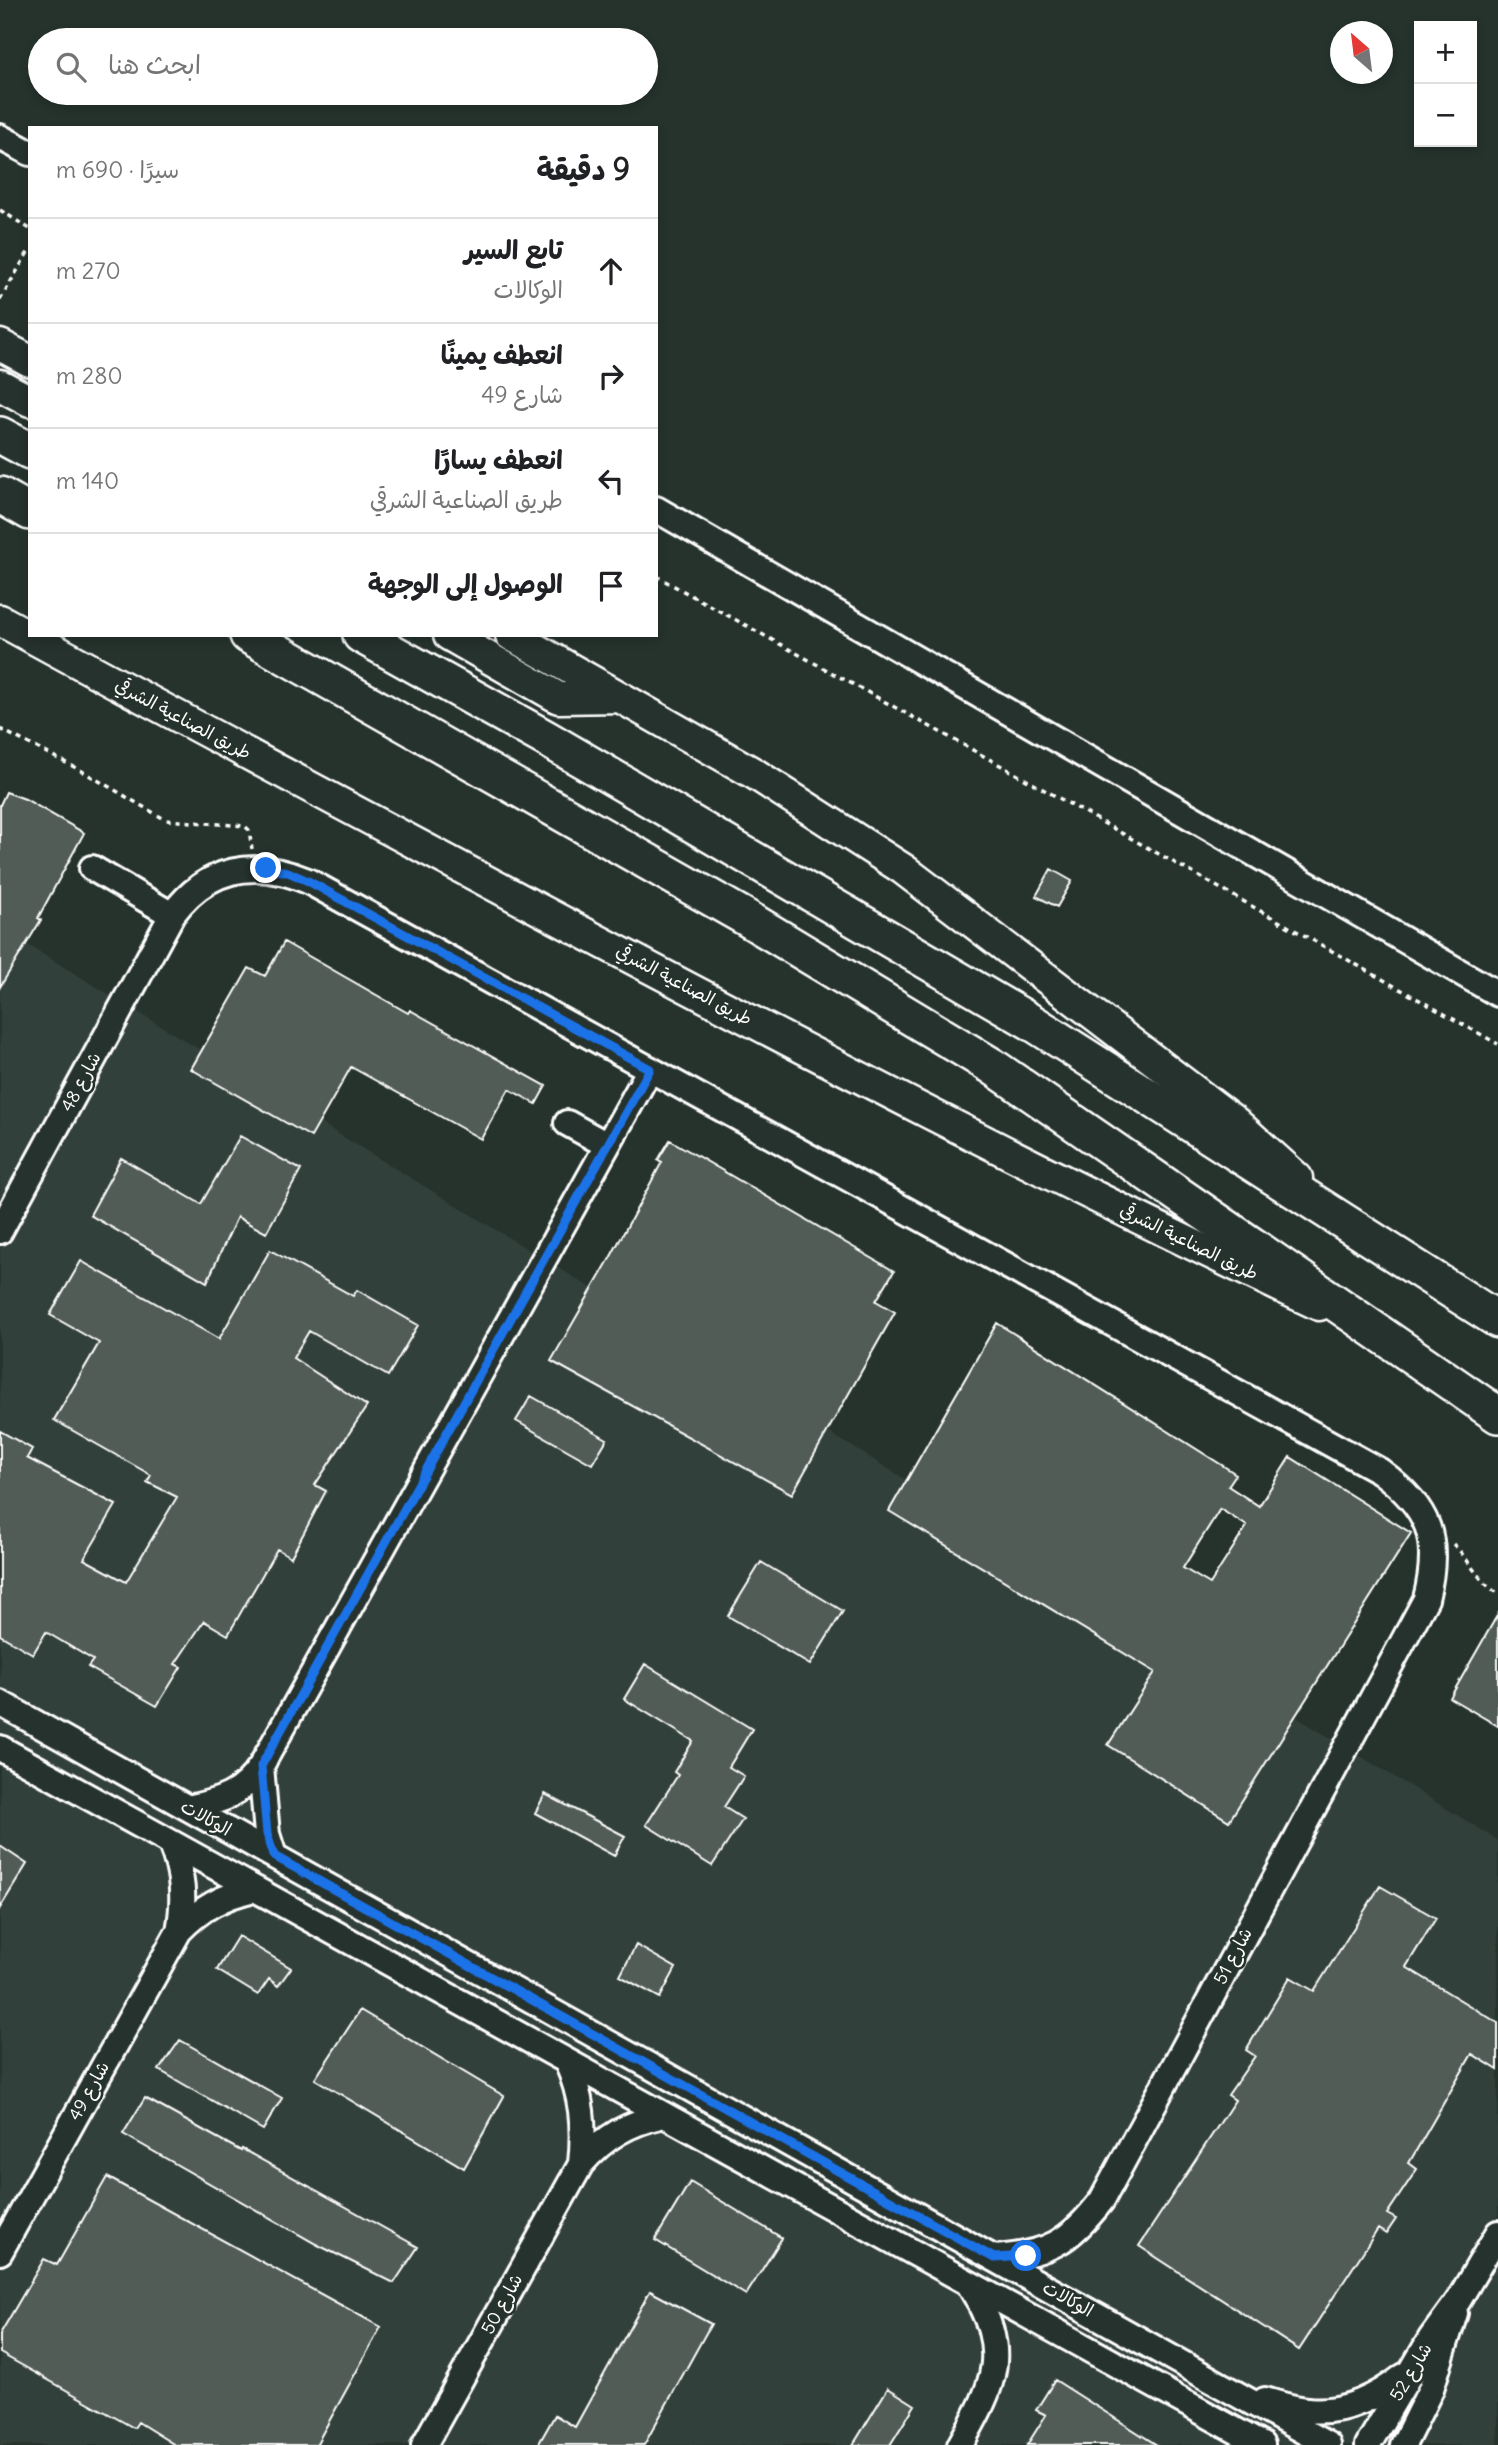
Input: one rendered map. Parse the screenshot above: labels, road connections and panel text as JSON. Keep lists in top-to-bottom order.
{
  "streets": {
    "highway": ["طريق الصناعية الشرقي"],
    "street": [
      "شارع 48",
      "الوكالات",
      "شارع 51",
      "شارع 49",
      "شارع 50",
      "شارع 52"
    ]
  },
  "crossings": [
    ["الوكالات", "شارع 51"],
    ["الوكالات", "شارع 49"],
    ["الوكالات", "شارع 50"]
  ],
  "north": "top left",
  "page": {
    "map_buttons": ["+", "−"],
    "search": "ابحث هنا",
    "heading": ["9 دقيقة", "سيرًا · 690 m"],
    "list": [
      ["تابع السير", "الوكالات", "270 m"],
      ["انعطف يمينًا", "شارع 49", "280 m"],
      ["انعطف يسارًا", "طريق الصناعية الشرقي", "140 m"],
      "الوصول إلى الوجهة"
    ]
  }
}
